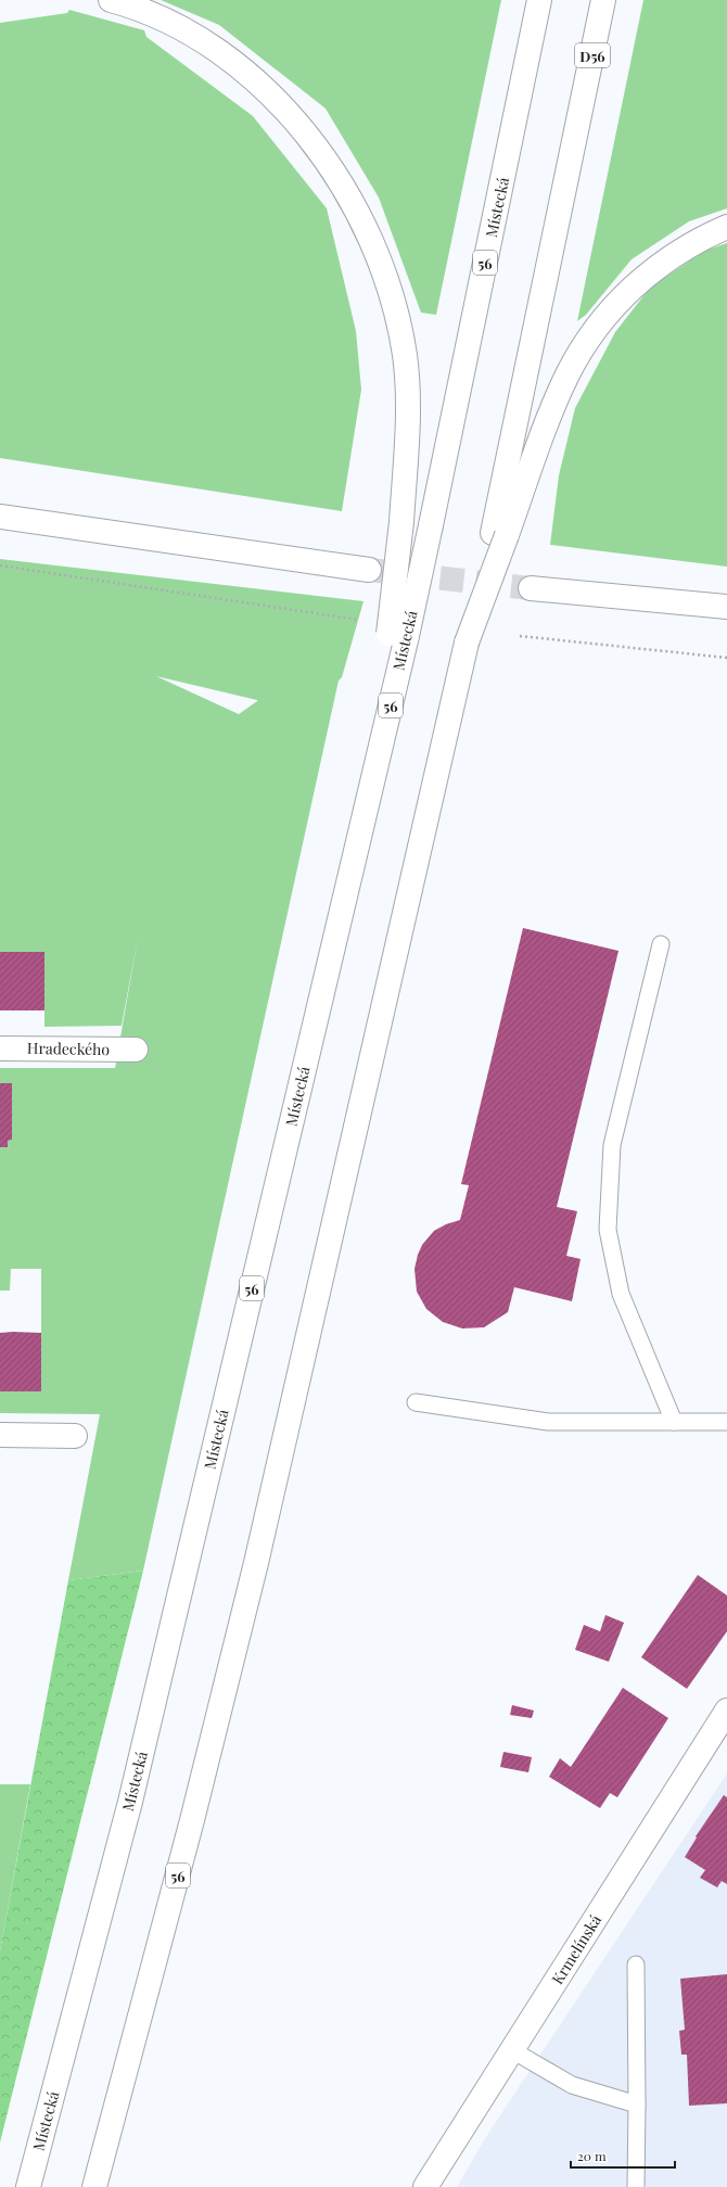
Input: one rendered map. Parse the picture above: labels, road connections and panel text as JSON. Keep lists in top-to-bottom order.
{
  "streets": {
    "main road": [
      "D56",
      "Místecká",
      "56",
      "Hradeckého",
      "Krmelínská"
    ]
  },
  "crossings": [
    ["D56", "56"]
  ],
  "scale_bar": "20 m"
}
